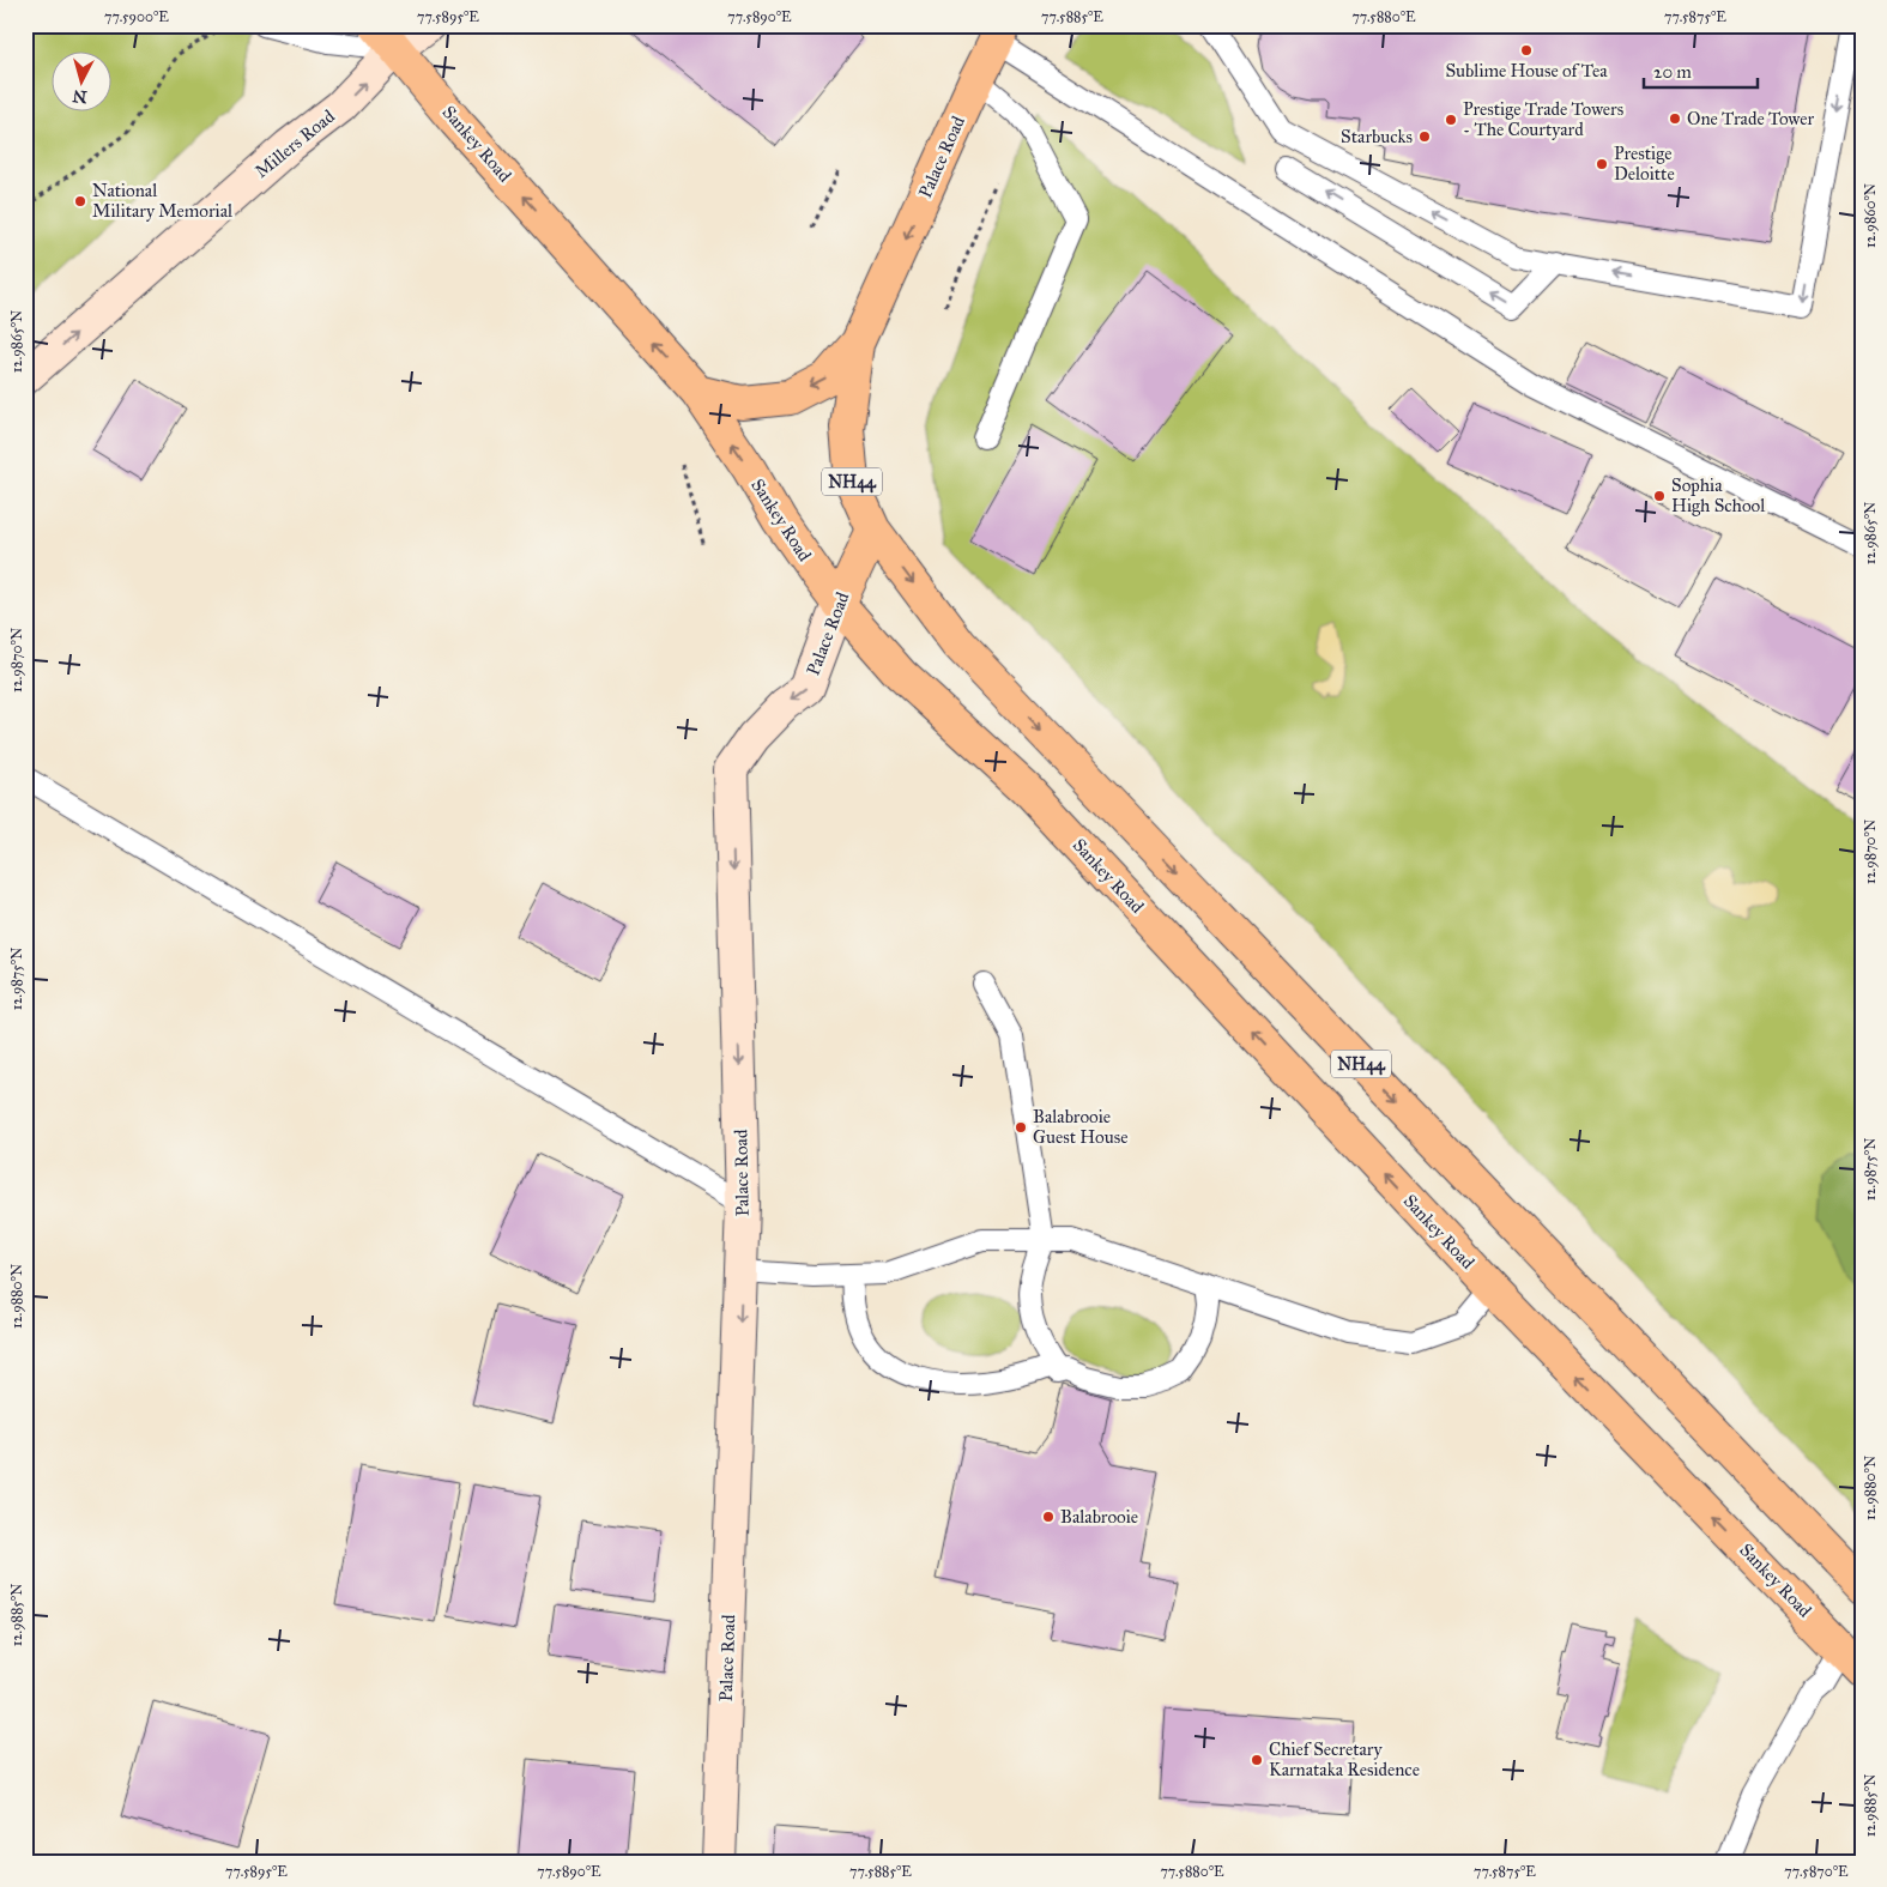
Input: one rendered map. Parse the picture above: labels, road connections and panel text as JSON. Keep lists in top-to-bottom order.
{
  "streets": {
    "main road": ["Sankey Road", "Palace Road", "NH44"],
    "street": ["Millers Road"]
  },
  "crossings": [
    ["Millers Road", "Sankey Road"],
    ["Sankey Road", "Palace Road"],
    ["Palace Road", "NH44"]
  ],
  "one_way": ["Millers Road", "Palace Road"],
  "places": [
    "Sublime House of Tea",
    "One Trade Tower",
    "Prestige Trade Towers - The Courtyard",
    "Starbucks",
    "Prestige Deloitte",
    "National Military Memorial",
    "Sophia High School",
    "Balabrooie Guest House",
    "Balabrooie",
    "Chief Secretary Karnataka Residence"
  ],
  "scale_bar": "20 m",
  "north": "bottom",
  "coordinates": [
    "77.5900°E",
    "77.5895°E",
    "77.5890°E",
    "77.5885°E",
    "77.5880°E",
    "77.5875°E",
    "12.9860°N",
    "12.9865°N",
    "12.9870°N",
    "12.9875°N",
    "12.9880°N",
    "12.9885°N",
    "77.5870°E"
  ]
}
